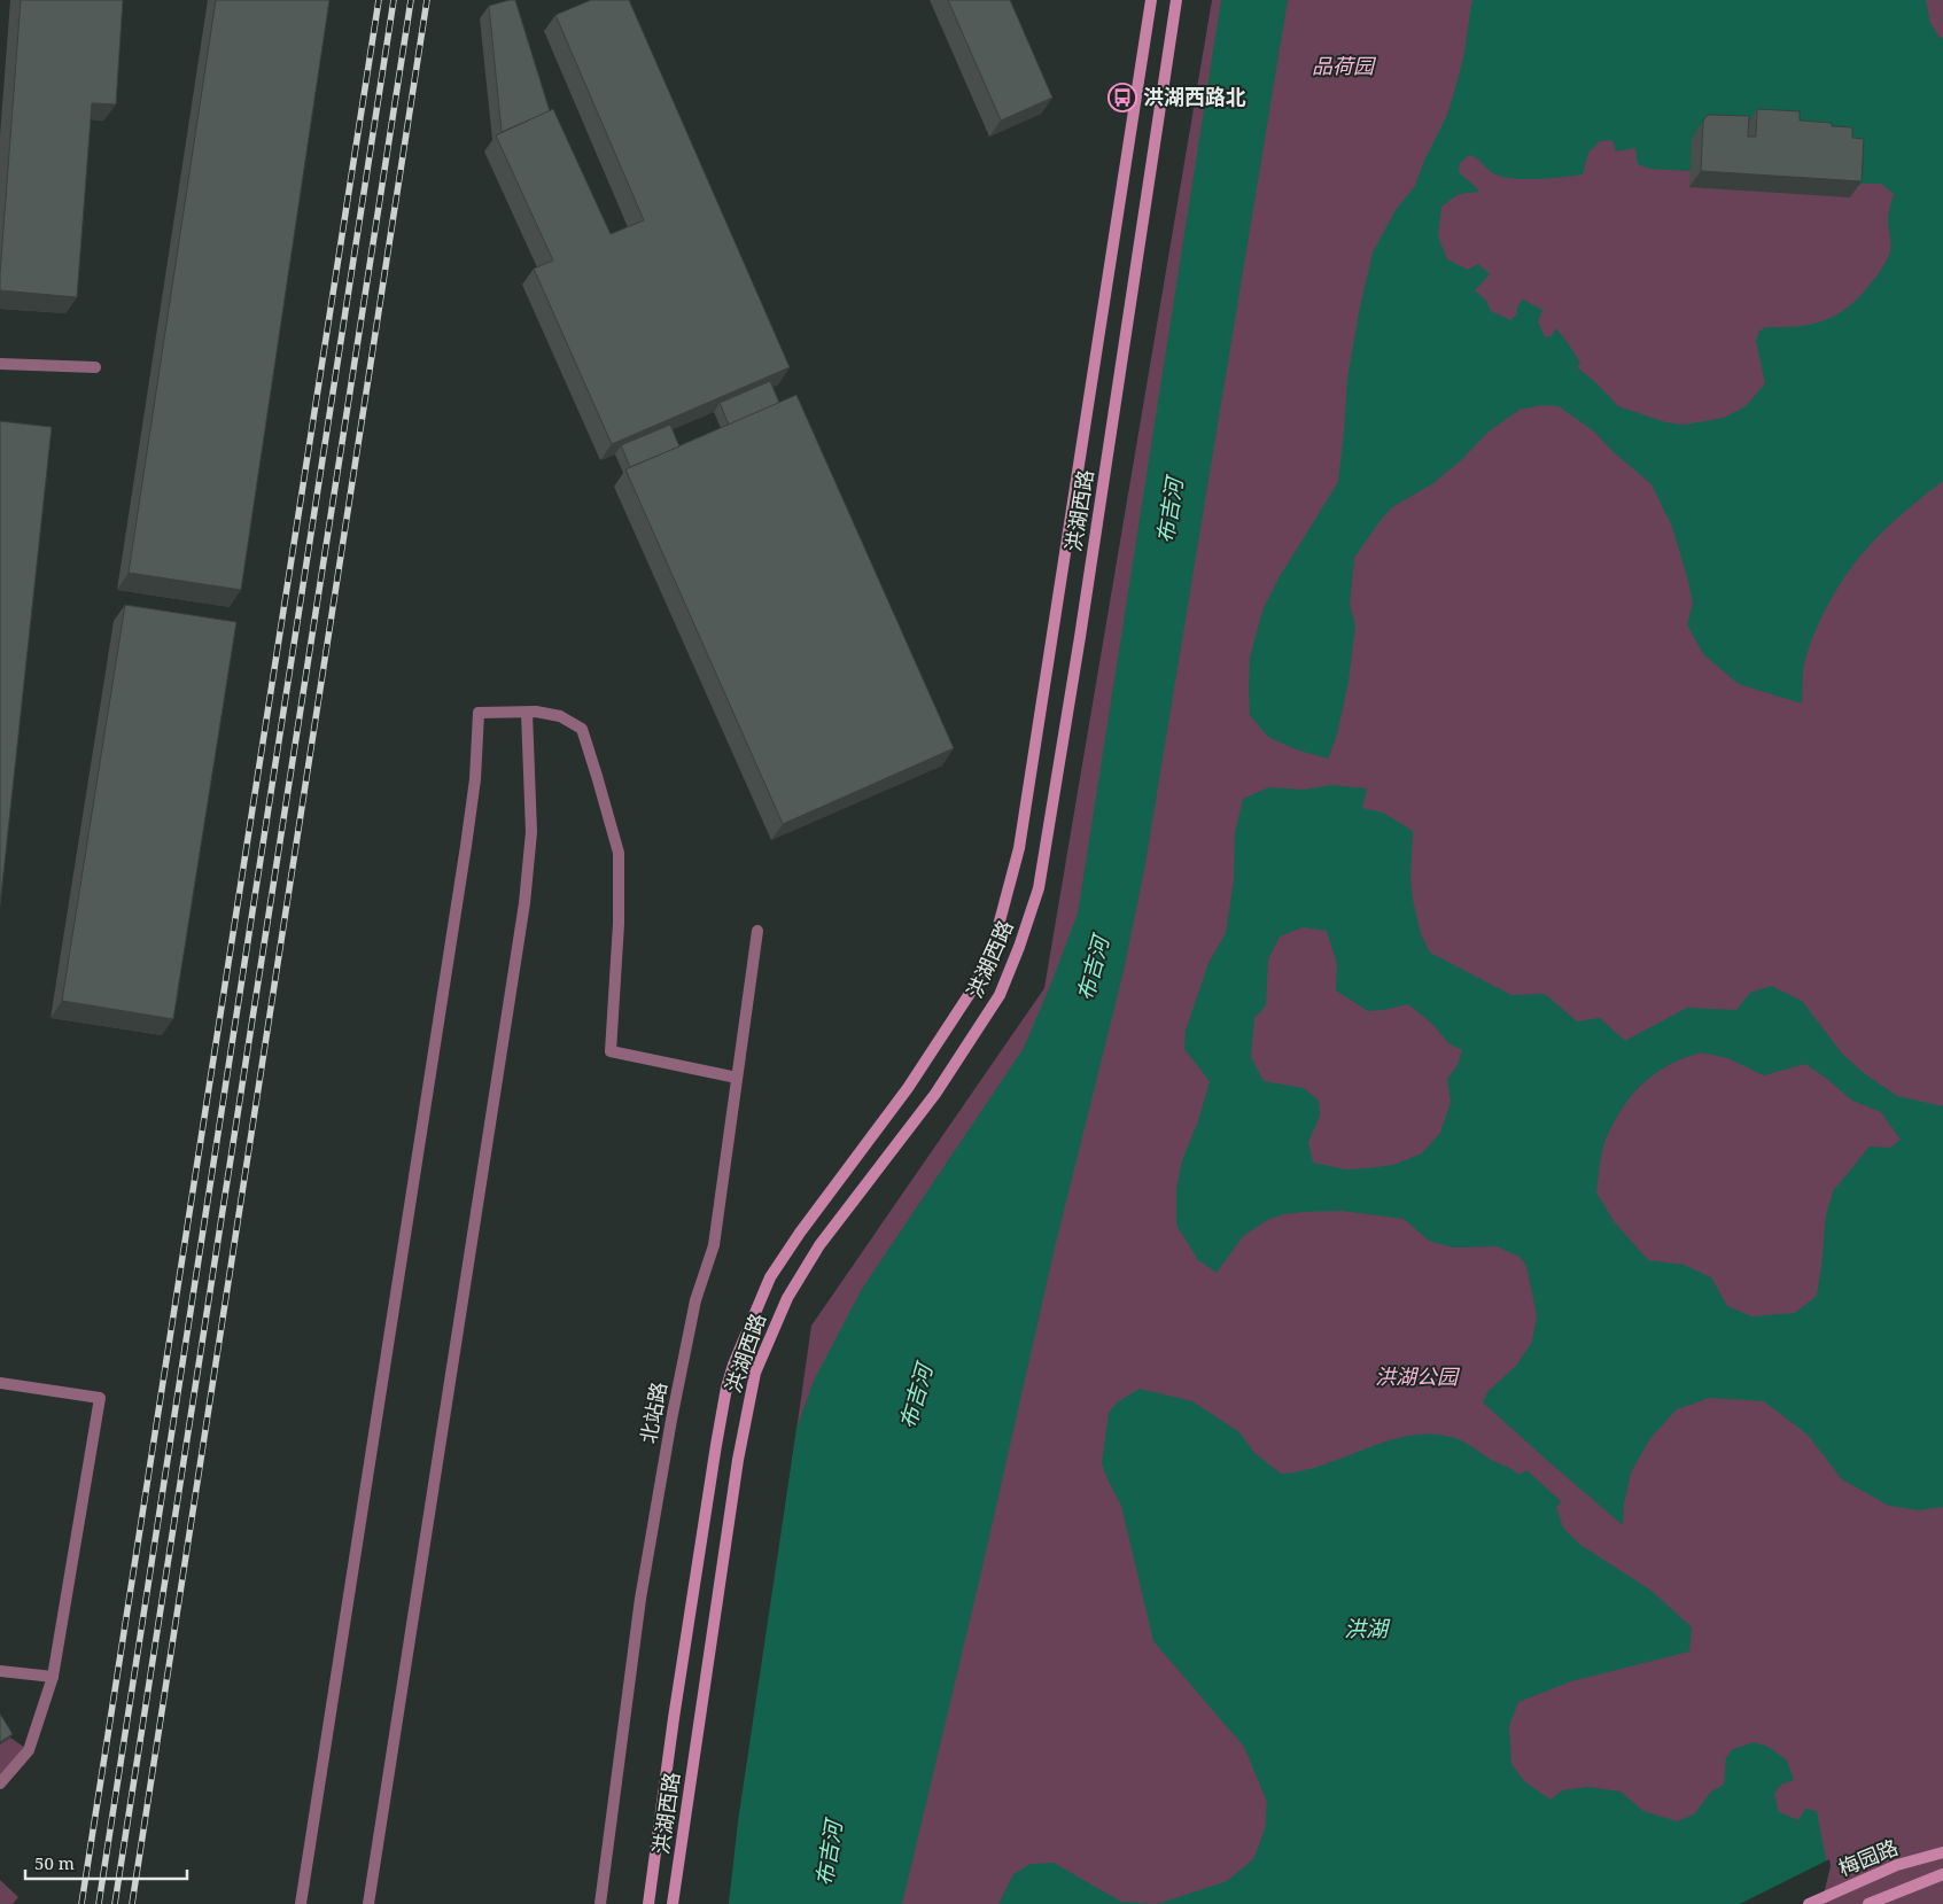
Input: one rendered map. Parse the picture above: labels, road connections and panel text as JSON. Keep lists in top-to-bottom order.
{
  "streets": {
    "main road": ["洪湖西路", "梅园路"],
    "street": ["北站路"]
  },
  "water": ["布吉河", "洪湖"],
  "parks": ["品荷园", "洪湖公园"],
  "places": {
    "bus stop": ["洪湖西路北"]
  },
  "scale_bar": "50 m"
}
